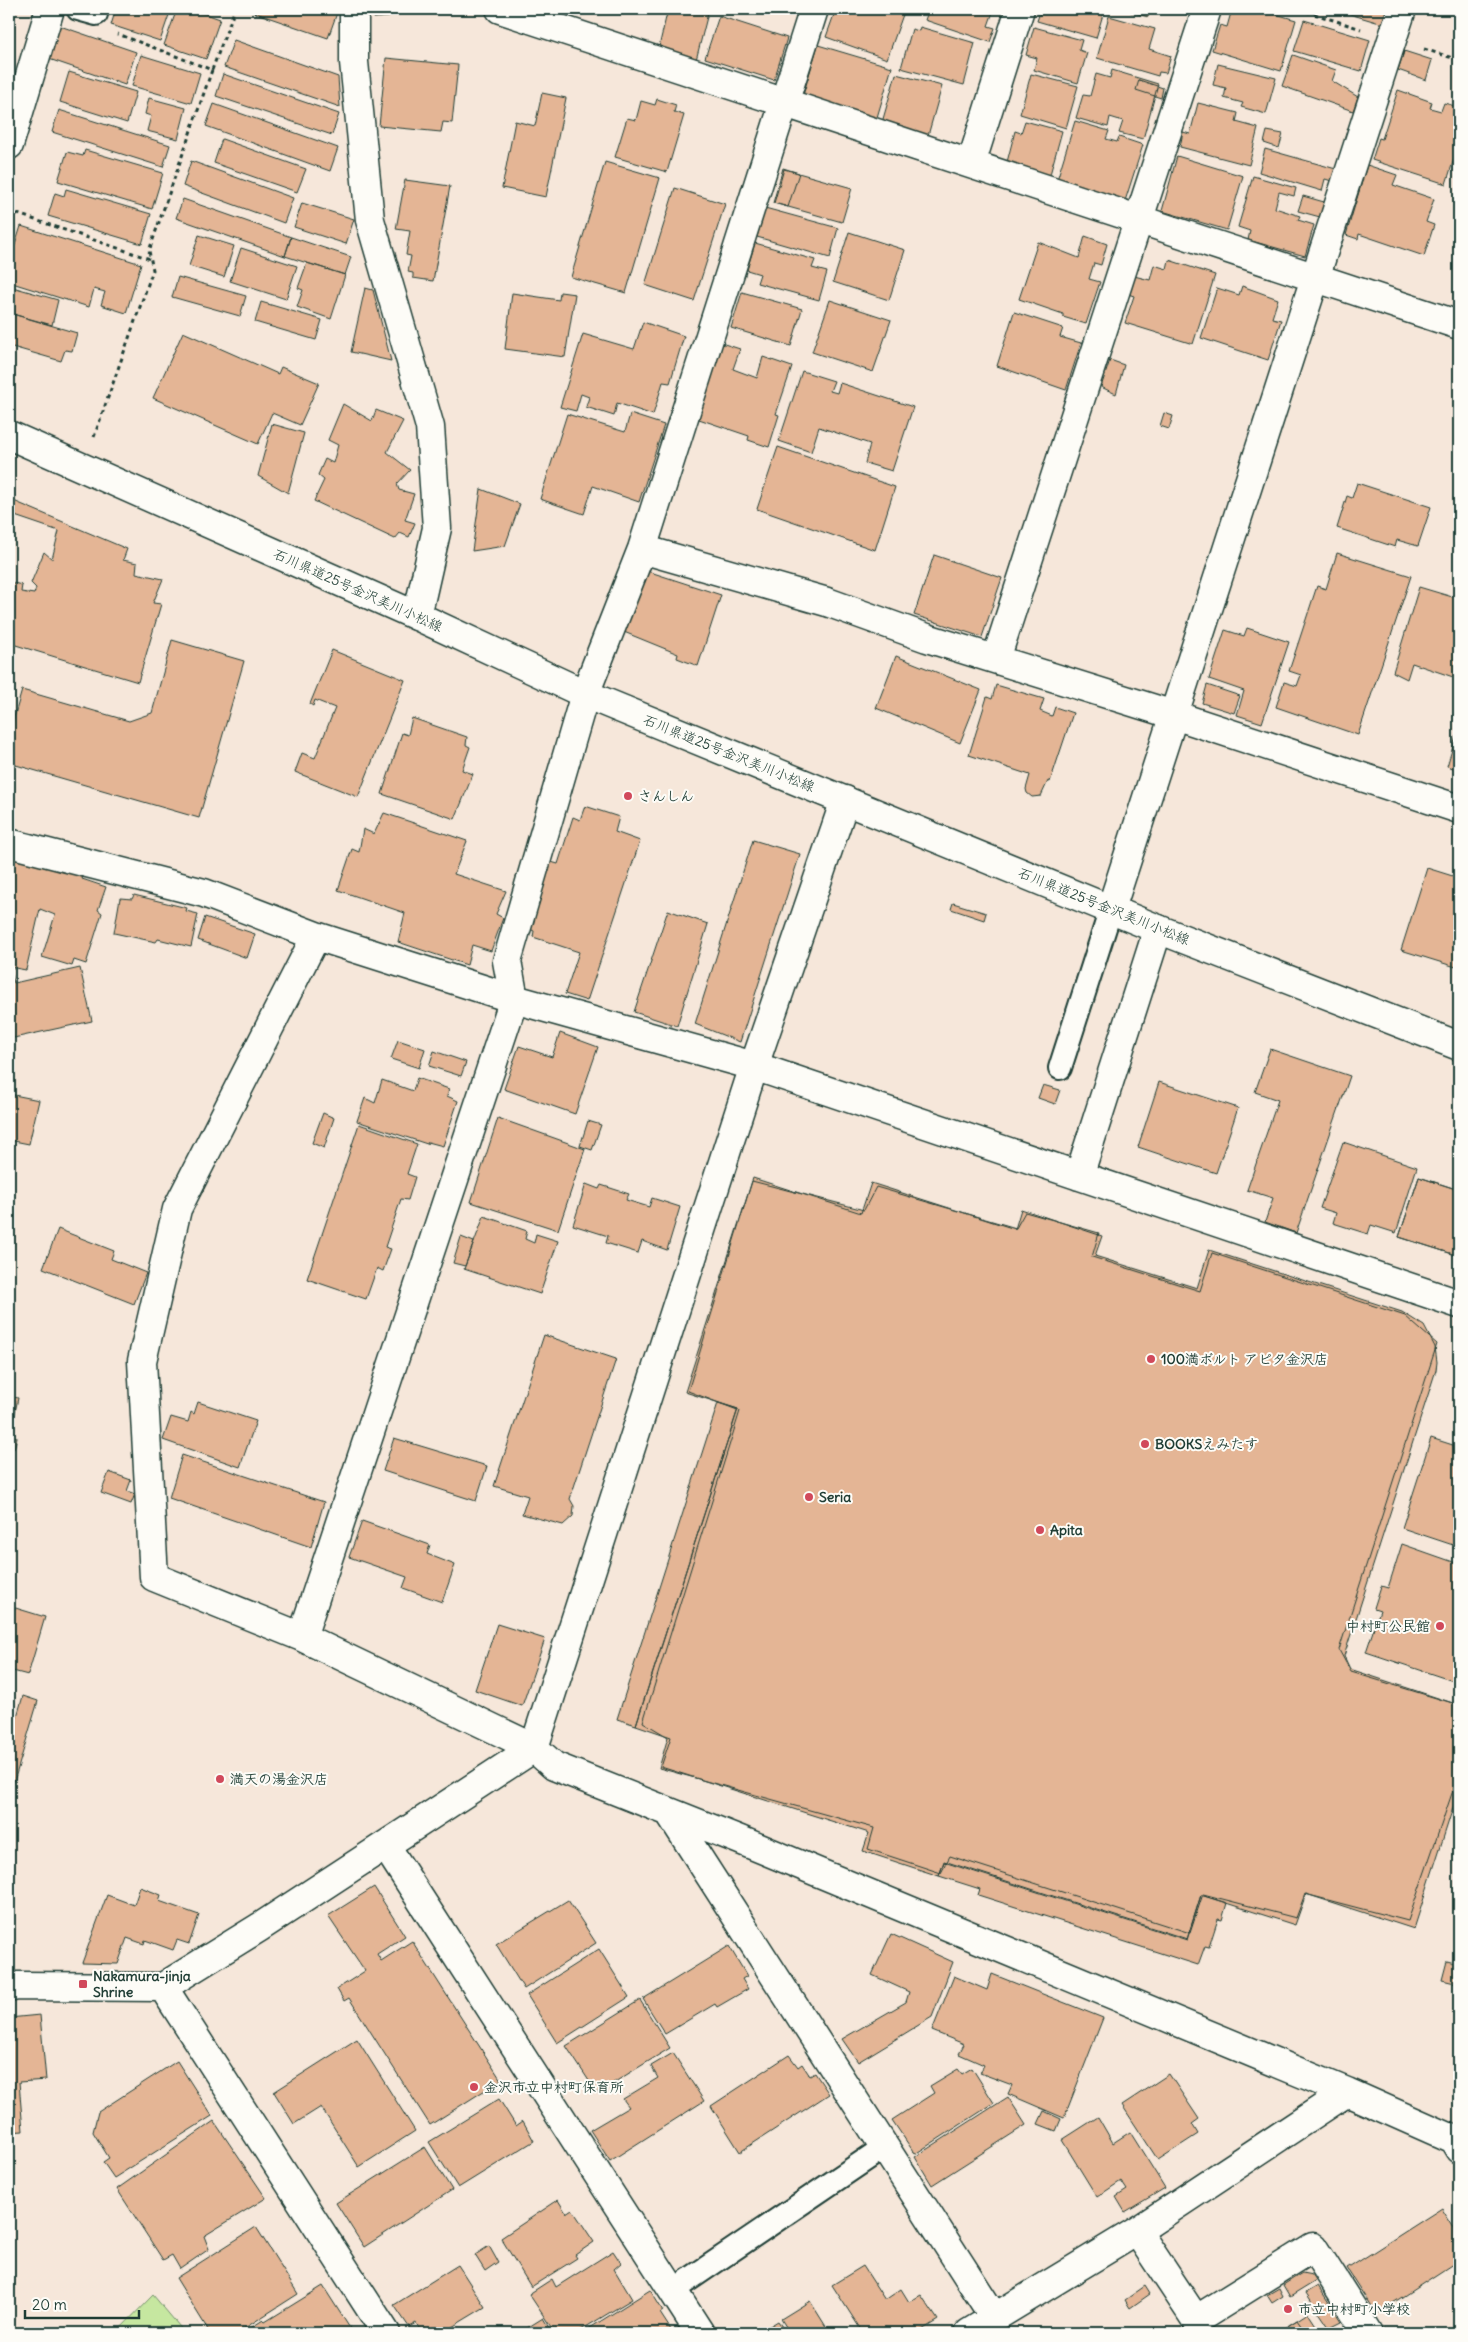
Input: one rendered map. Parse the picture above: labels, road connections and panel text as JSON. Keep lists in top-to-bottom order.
{
  "streets": {
    "street": ["石川県道25号金沢美川小松線"]
  },
  "places": {
    "other": [
      "さんしん",
      "100満ボルト アピタ金沢店",
      "BOOKSえみたす",
      "Seria",
      "Apita",
      "中村町公民館",
      "満天の湯金沢店",
      "金沢市立中村町保育所",
      "市立中村町小学校"
    ],
    "transit": ["Nakamura-jinja Shrine"]
  },
  "scale_bar": "20 m"
}
